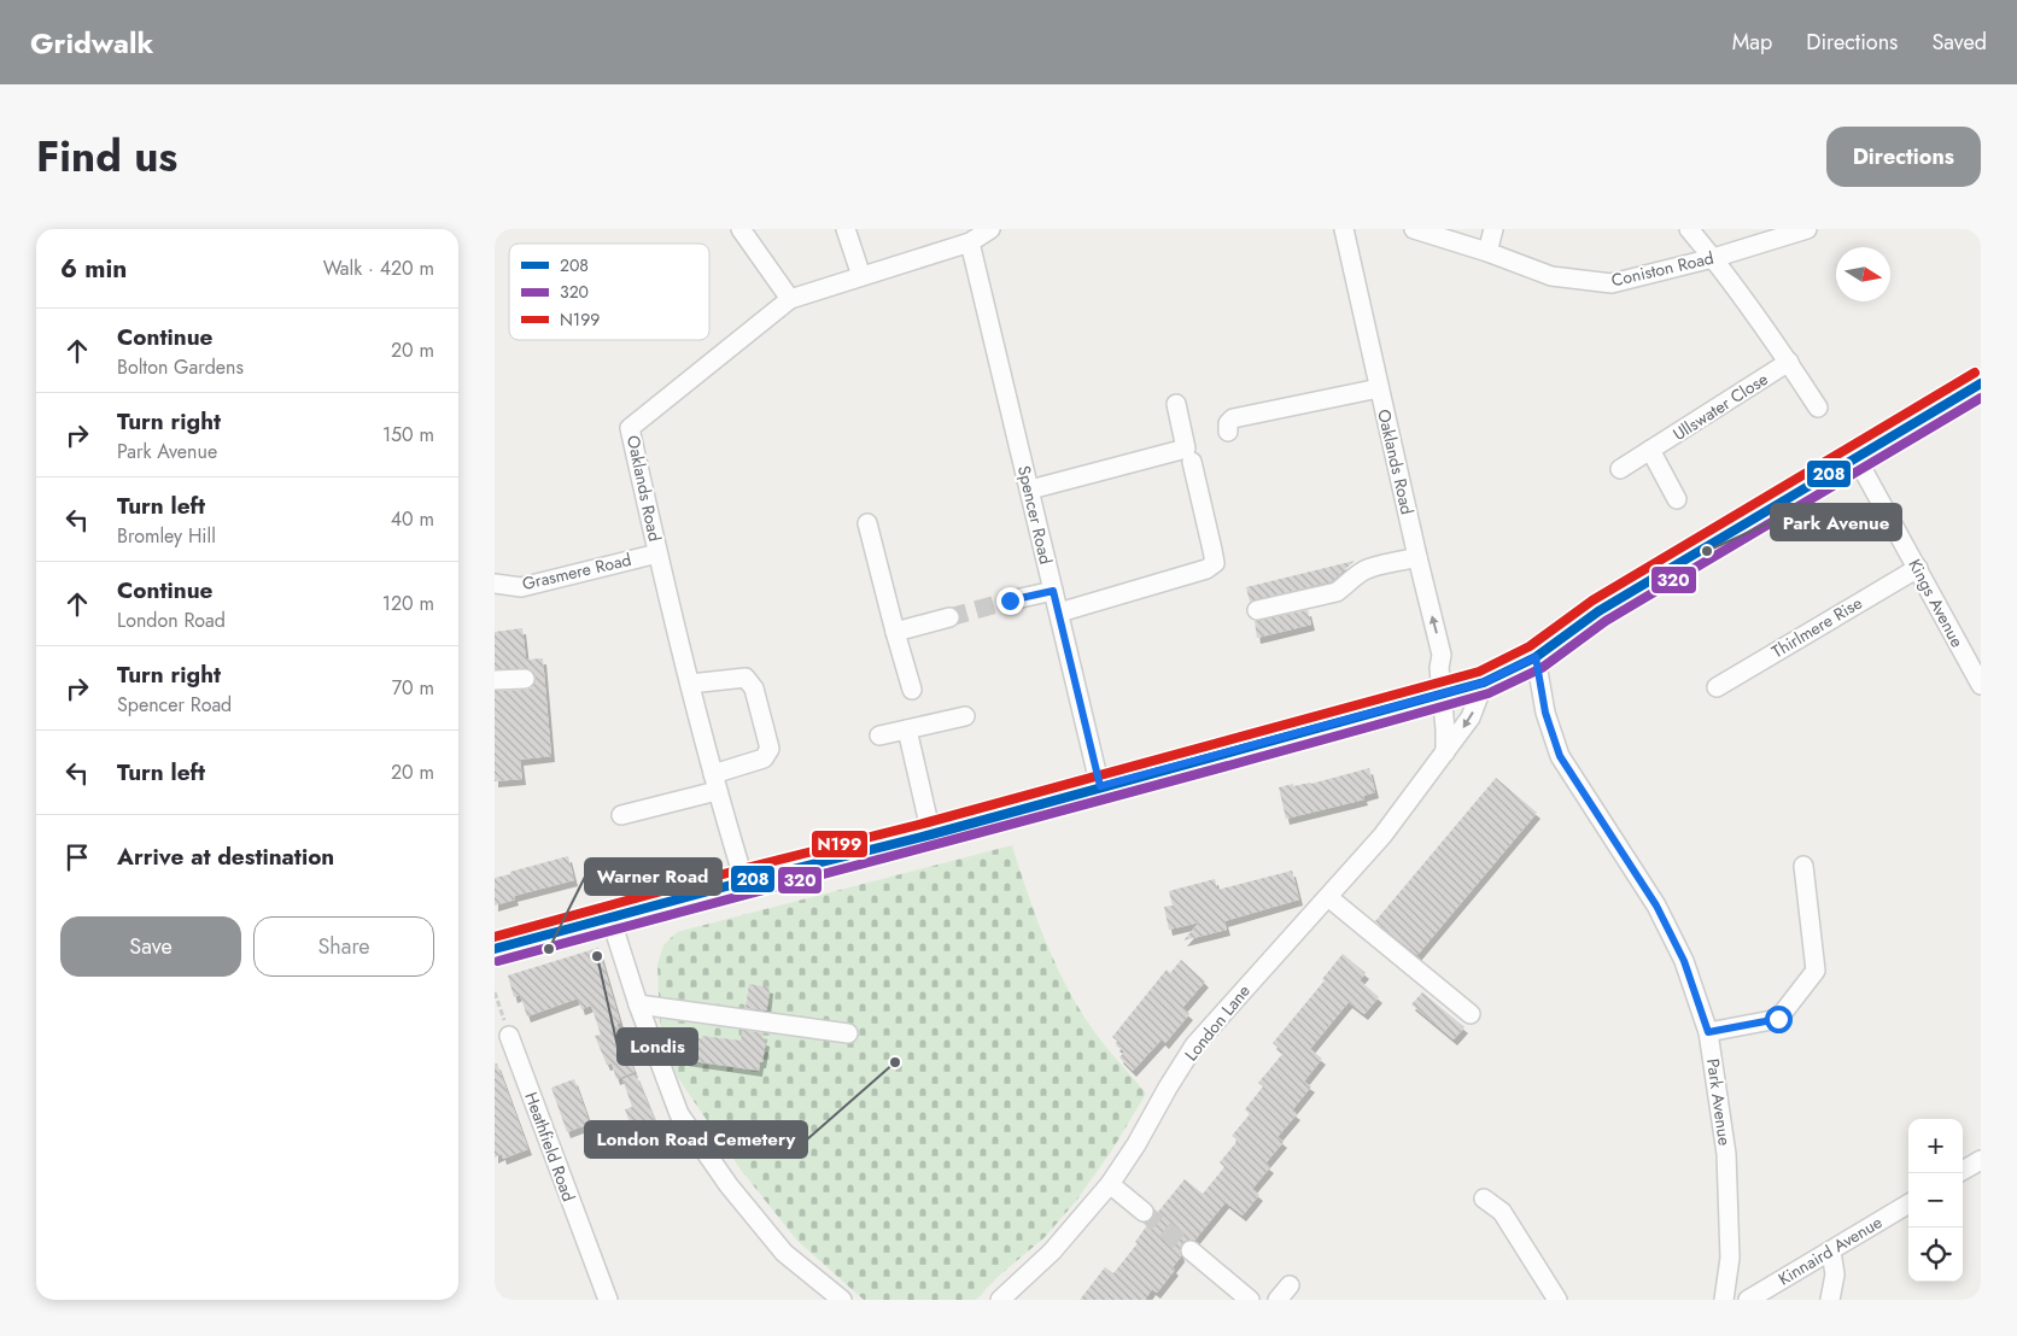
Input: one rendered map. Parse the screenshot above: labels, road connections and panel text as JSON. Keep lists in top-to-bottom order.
{
  "streets": {
    "street": [
      "Coniston Road",
      "Ullswater Close",
      "Oaklands Road",
      "Spencer Road",
      "Grasmere Road",
      "Kings Avenue",
      "Thirlmere Rise",
      "London Lane",
      "Park Avenue",
      "Heathfield Road",
      "Kinnaird Avenue"
    ]
  },
  "crossings": [
    ["Oaklands Road", "Spencer Road"],
    ["Oaklands Road", "Grasmere Road"],
    ["Kings Avenue", "Thirlmere Rise"],
    ["Park Avenue", "Kinnaird Avenue"]
  ],
  "places": [
    "Park Avenue",
    "Warner Road",
    "Londis",
    "London Road Cemetery"
  ],
  "lines": ["transit line N199", "transit line 208", "transit line 320"],
  "legend": ["208", "320", "N199"],
  "north": "right",
  "page": {
    "header": "Gridwalk",
    "nav": ["Map", "Directions", "Saved"],
    "title": "Find us",
    "buttons": [
      "Directions",
      ["Save", "Share"]
    ],
    "heading": ["6 min", "Walk · 420 m"],
    "list": [
      ["Continue", "Bolton Gardens", "20 m"],
      ["Turn right", "Park Avenue", "150 m"],
      ["Turn left", "Bromley Hill", "40 m"],
      ["Continue", "London Road", "120 m"],
      ["Turn right", "Spencer Road", "70 m"],
      ["Turn left", "20 m"],
      "Arrive at destination"
    ],
    "map_buttons": ["+", "−"]
  }
}
